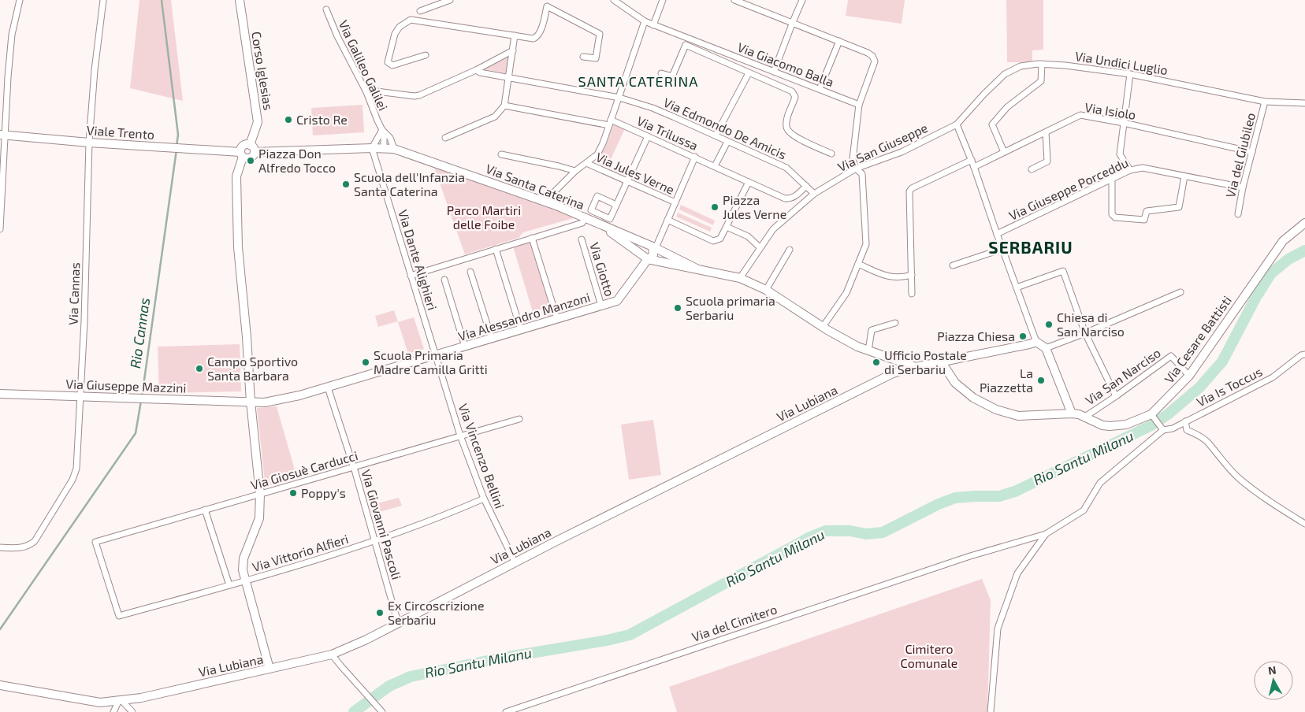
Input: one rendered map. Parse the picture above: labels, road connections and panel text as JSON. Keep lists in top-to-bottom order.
{
  "streets": {
    "street": [
      "Via Undici Luglio",
      "Via Giacomo Balla",
      "Via Galileo Galilei",
      "Corso Iglesias",
      "Via Isiolo",
      "Via Edmondo De Amicis",
      "Viale Trento",
      "Via Trilussa",
      "Via San Giuseppe",
      "Via del Giubileo",
      "Via Jules Verne",
      "Via Santa Caterina",
      "Via Giuseppe Porceddu",
      "Via Dante Alighieri",
      "Via Giotto",
      "Via Cannas",
      "Via Alessandro Manzoni",
      "Via Cesare Battisti",
      "Via San Narciso",
      "Via Giuseppe Mazzini",
      "Via Is Toccus",
      "Via Lubiana",
      "Via Vincenzo Bellini",
      "Via Giosuè Carducci",
      "Via Giovanni Pascoli",
      "Via Vittorio Alfieri",
      "Via del Cimitero"
    ]
  },
  "crossings": [
    ["Via Undici Luglio", "Via San Giuseppe"],
    ["Via Undici Luglio", "Via del Giubileo"],
    ["Via Galileo Galilei", "Via Santa Caterina"],
    ["Via Galileo Galilei", "Via Dante Alighieri"],
    ["Corso Iglesias", "Viale Trento"],
    ["Corso Iglesias", "Via Santa Caterina"],
    ["Via Isiolo", "Via del Giubileo"],
    ["Via Edmondo De Amicis", "Via Trilussa"],
    ["Via Edmondo De Amicis", "Via San Giuseppe"],
    ["Viale Trento", "Via Santa Caterina"],
    ["Viale Trento", "Via Cannas"],
    ["Via San Giuseppe", "Via Santa Caterina"],
    ["Via del Giubileo", "Via Giuseppe Porceddu"],
    ["Via Santa Caterina", "Via Dante Alighieri"],
    ["Via Santa Caterina", "Via Alessandro Manzoni"],
    ["Via Santa Caterina", "Via Lubiana"],
    ["Via Dante Alighieri", "Via Alessandro Manzoni"],
    ["Via Dante Alighieri", "Via Vincenzo Bellini"],
    ["Via Giotto", "Via Alessandro Manzoni"],
    ["Via Cannas", "Via Giuseppe Mazzini"],
    ["Via Alessandro Manzoni", "Via Giuseppe Mazzini"],
    ["Via Alessandro Manzoni", "Via Vincenzo Bellini"],
    ["Via Alessandro Manzoni", "Via Giovanni Pascoli"],
    ["Via Cesare Battisti", "Via San Narciso"],
    ["Via Cesare Battisti", "Via Lubiana"],
    ["Via Lubiana", "Via Vincenzo Bellini"],
    ["Via Lubiana", "Via Giovanni Pascoli"],
    ["Via Vincenzo Bellini", "Via Giosuè Carducci"],
    ["Via Vincenzo Bellini", "Via Vittorio Alfieri"],
    ["Via Giosuè Carducci", "Via Giovanni Pascoli"],
    ["Via Giosuè Carducci", "Via Vittorio Alfieri"],
    ["Via Giovanni Pascoli", "Via Vittorio Alfieri"]
  ],
  "districts": ["SANTA CATERINA", "SERBARIU"],
  "water": ["Rio Cannas", "Rio Santu Milanu"],
  "parks": ["Parco Martiri delle Foibe", "Cimitero Comunale"],
  "places": [
    "Cristo Re",
    "Piazza Don Alfredo Tocco",
    "Scuola dell'Infanzia Santa Caterina",
    "Piazza Jules Verne",
    "Scuola primaria Serbariu",
    "Chiesa di San Narciso",
    "Piazza Chiesa",
    "Scuola Primaria Madre Camilla Gritti",
    "Ufficio Postale di Serbariu",
    "Campo Sportivo Santa Barbara",
    "La Piazzetta",
    "Poppy's",
    "Ex Circoscrizione Serbariu"
  ],
  "north": "top"
}
